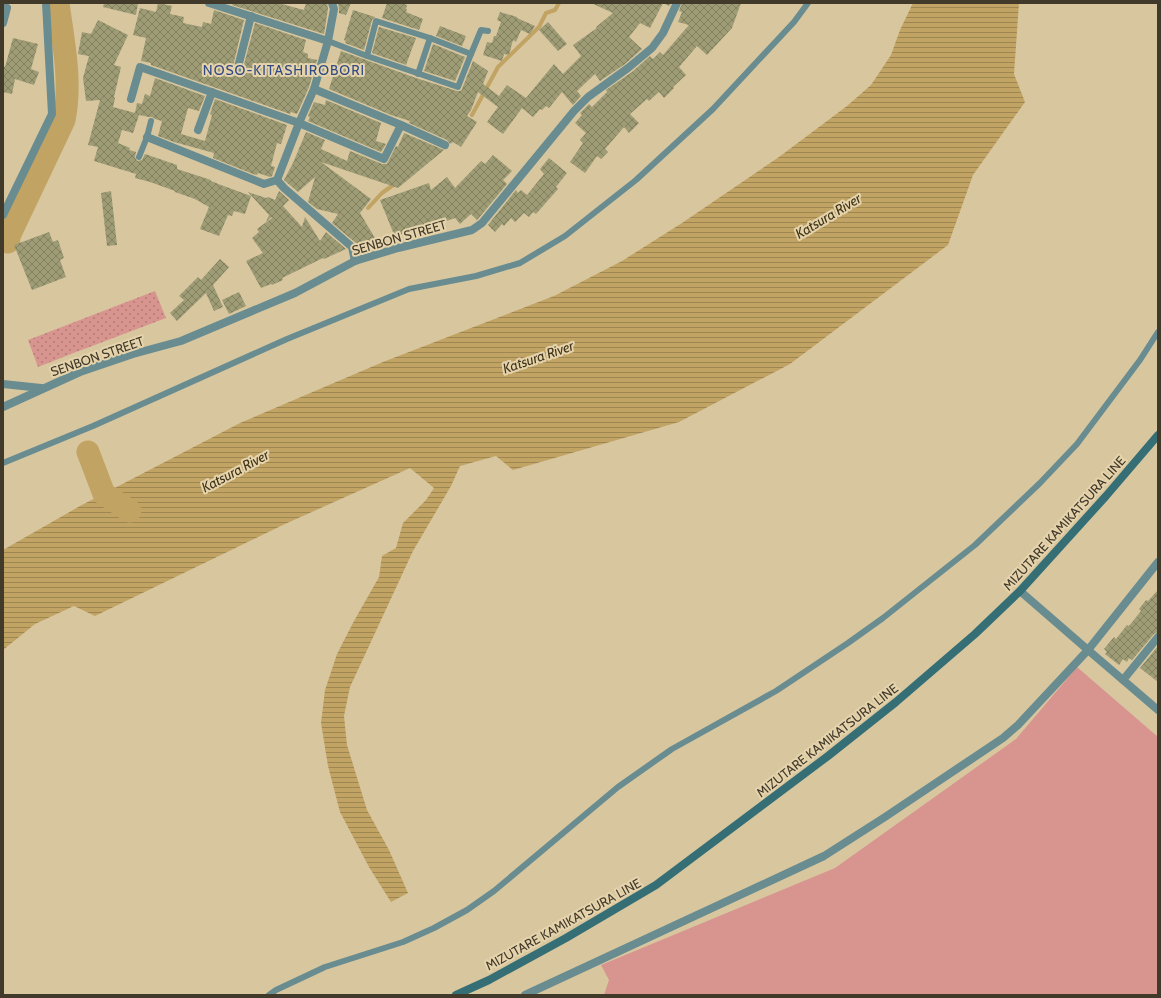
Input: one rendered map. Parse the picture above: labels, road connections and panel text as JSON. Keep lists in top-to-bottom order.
{
  "streets": {
    "main road": ["MIZUTARE KAMIKATSURA LINE"],
    "street": ["SENBON STREET"]
  },
  "districts": ["NOSO-KITASHIROBORI"],
  "water": ["Katsura River"]
}
